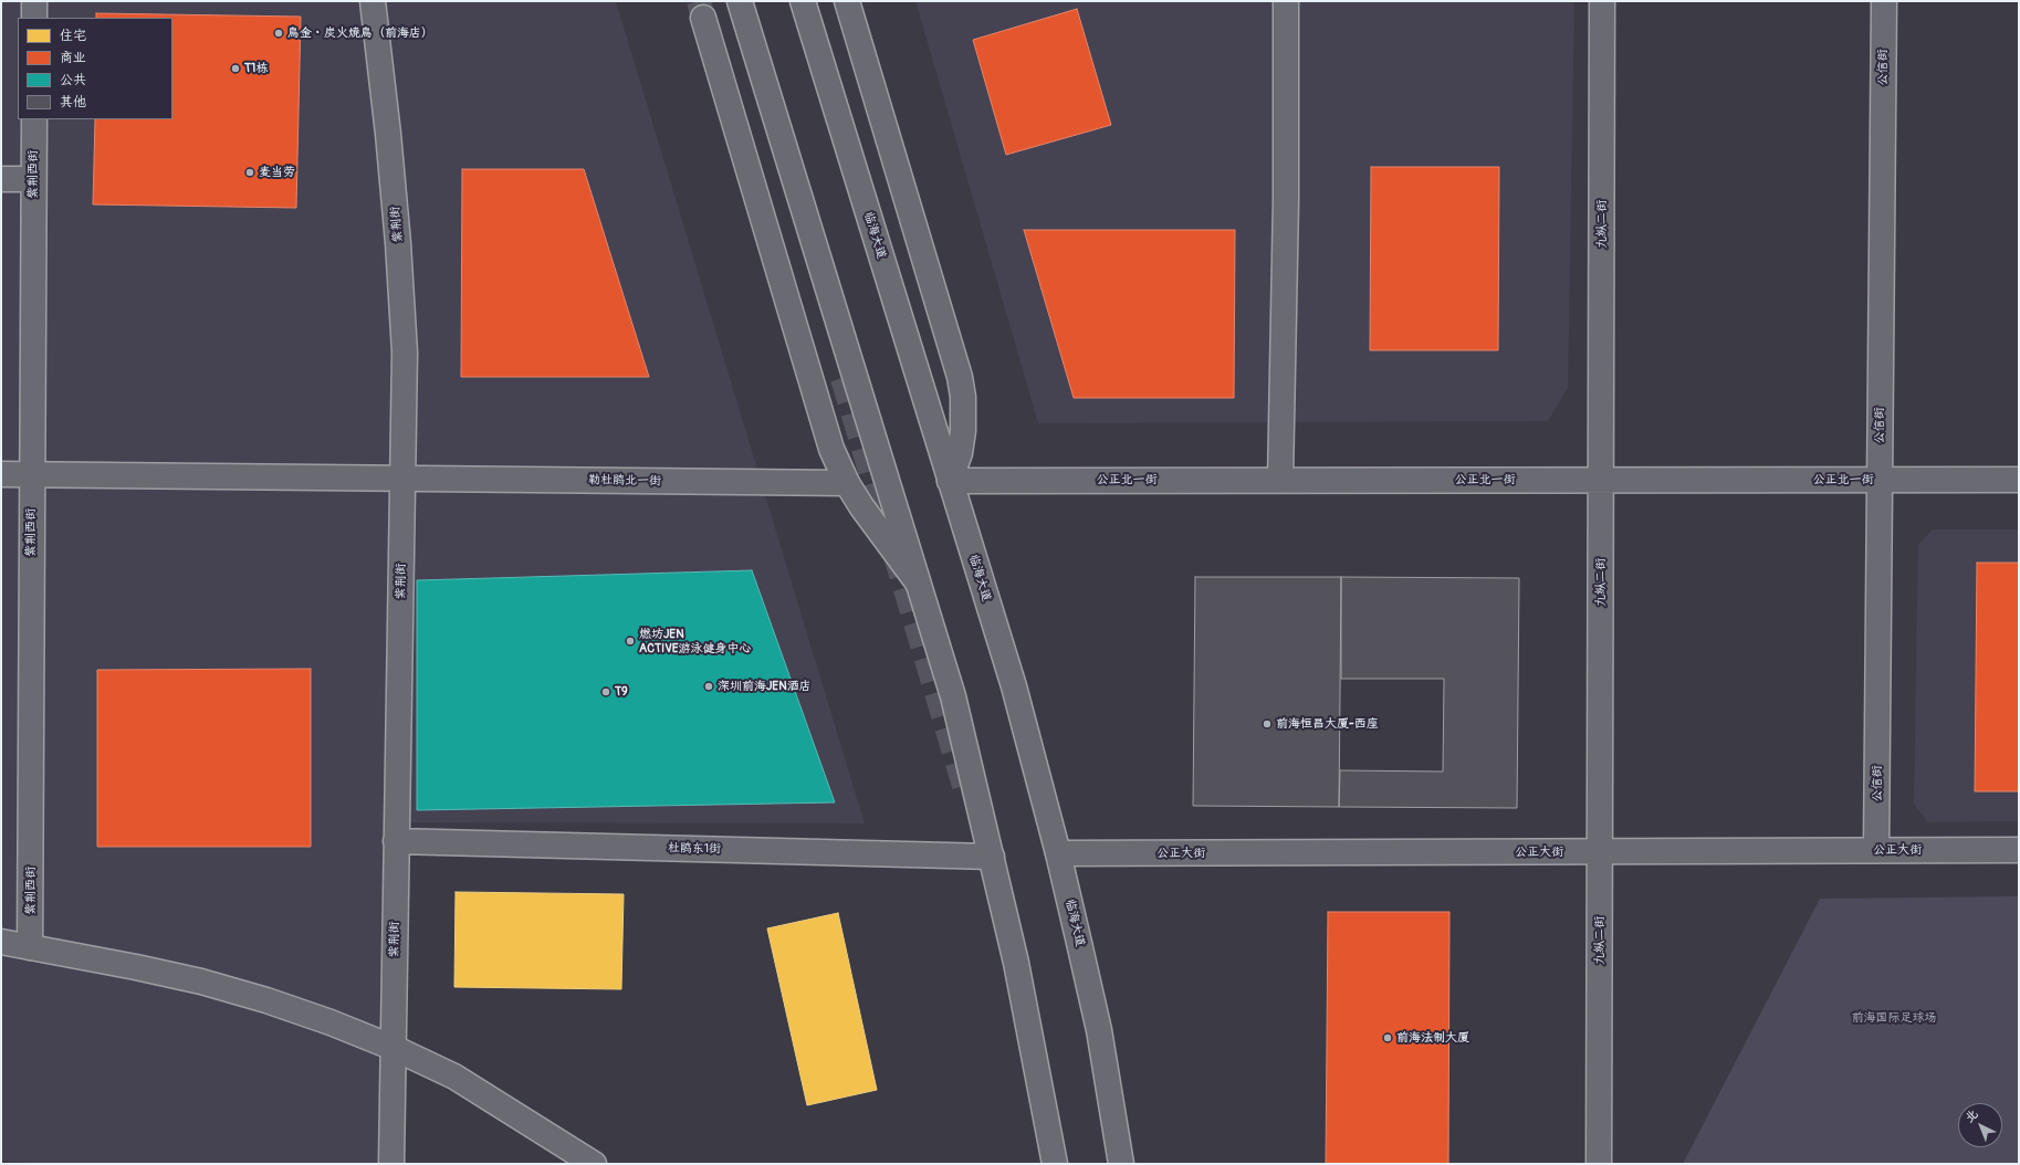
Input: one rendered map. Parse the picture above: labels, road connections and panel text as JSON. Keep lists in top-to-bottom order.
{
  "streets": {
    "street": [
      "公信街",
      "紫荆西街",
      "紫荆街",
      "九纵二街",
      "临海大道",
      "公正北一街",
      "勒杜鹃北一街",
      "杜鹃东1街",
      "公正大街"
    ]
  },
  "crossings": [
    ["公信街", "公正北一街"],
    ["公信街", "公正大街"],
    ["紫荆西街", "勒杜鹃北一街"],
    ["紫荆街", "勒杜鹃北一街"],
    ["紫荆街", "杜鹃东1街"],
    ["九纵二街", "公正北一街"],
    ["九纵二街", "公正大街"],
    ["临海大道", "公正北一街"],
    ["临海大道", "公正大街"]
  ],
  "parks": ["前海国际足球场"],
  "places": [
    "鳥金・炭火焼鳥（前海店）",
    "T1栋",
    "麦当劳",
    "燃坊JEN ACTIVE游泳健身中心",
    "深圳前海JEN酒店",
    "T9",
    "前海恒昌大厦-西座",
    "前海法制大厦"
  ],
  "legend": [
    "住宅",
    "商业",
    "公共",
    "其他"
  ],
  "north": "top left"
}
